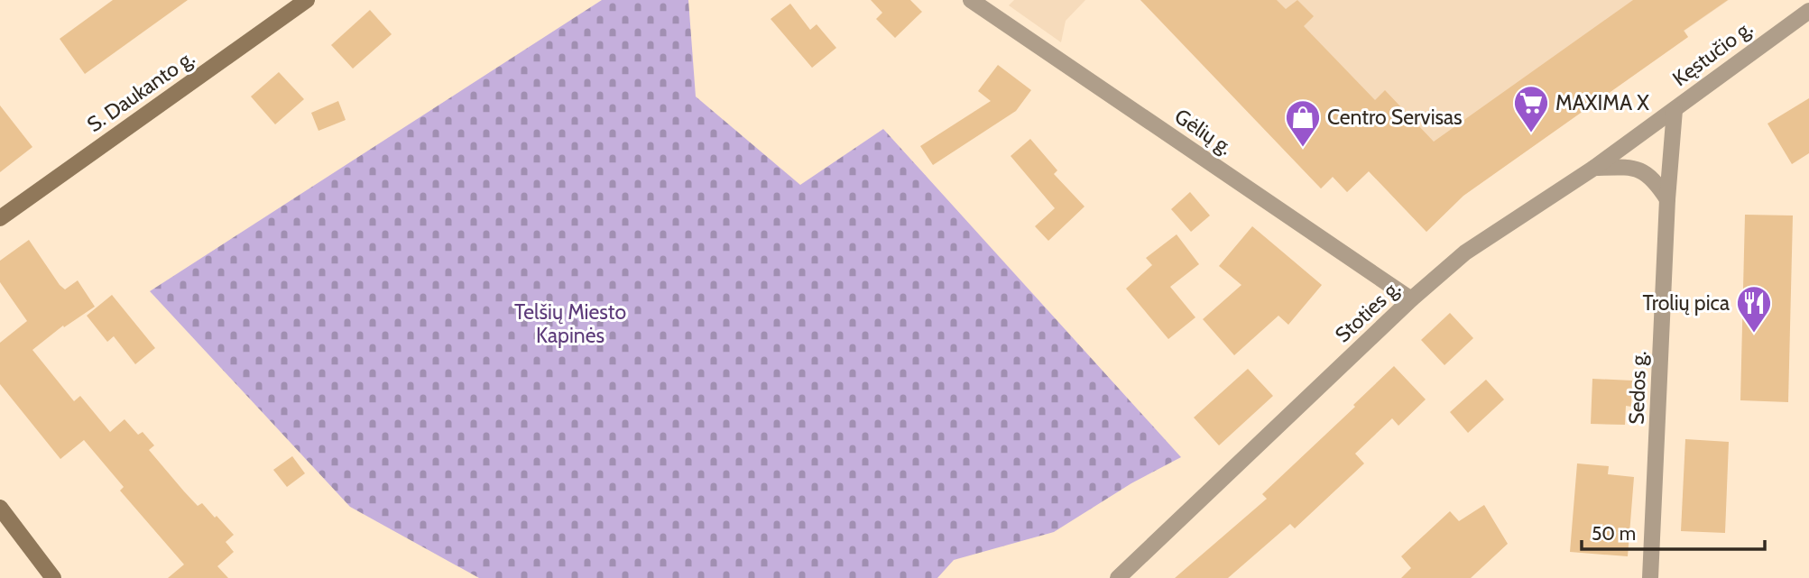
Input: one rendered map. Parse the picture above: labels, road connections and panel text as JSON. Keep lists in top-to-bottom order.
{
  "streets": {
    "main road": ["S. Daukanto g."],
    "street": [
      "Kęstučio g.",
      "Gėlių g.",
      "Stoties g.",
      "Sedos g."
    ]
  },
  "crossings": [
    ["Kęstučio g.", "Stoties g."],
    ["Kęstučio g.", "Sedos g."],
    ["Gėlių g.", "Stoties g."],
    ["Stoties g.", "Sedos g."]
  ],
  "parks": ["Telšių Miesto Kapinės"],
  "places": {
    "supermarket": ["MAXIMA X"],
    "shop": ["Centro Servisas"],
    "restaurant": ["Trolių pica"]
  },
  "scale_bar": "50 m"
}
